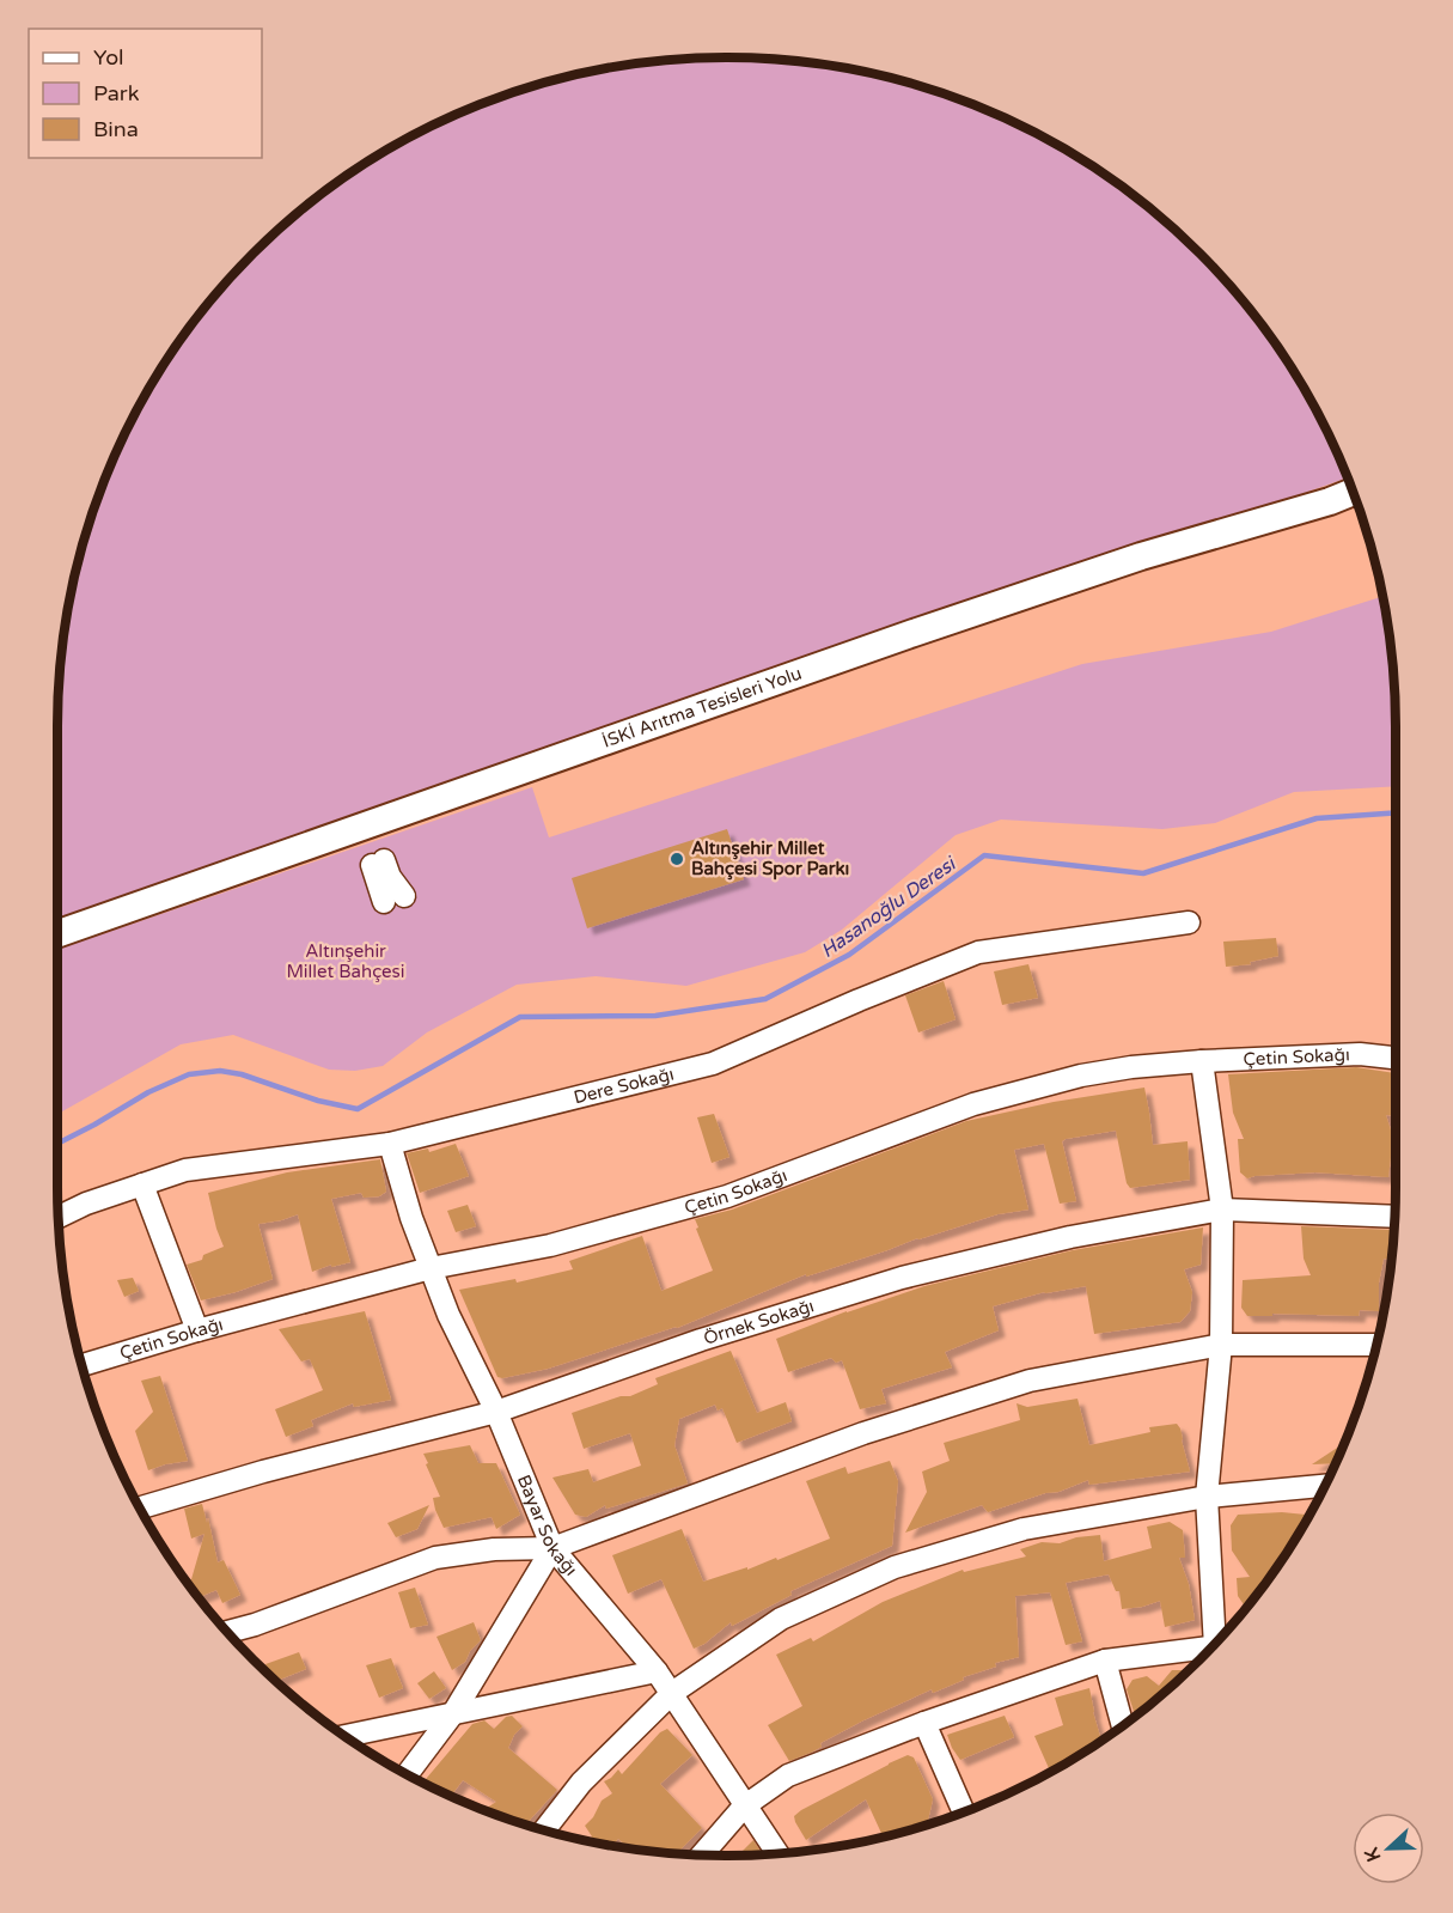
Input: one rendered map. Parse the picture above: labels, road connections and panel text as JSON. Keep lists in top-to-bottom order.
{
  "streets": {
    "main road": ["İSKİ Arıtma Tesisleri Yolu"],
    "street": [
      "Çetin Sokağı",
      "Dere Sokağı",
      "Örnek Sokağı",
      "Bayar Sokağı"
    ]
  },
  "crossings": [
    ["Çetin Sokağı", "Bayar Sokağı"],
    ["Dere Sokağı", "Bayar Sokağı"],
    ["Örnek Sokağı", "Bayar Sokağı"]
  ],
  "water": ["Hasanoğlu Deresi"],
  "parks": ["Altınşehir Millet Bahçesi"],
  "places": ["Altınşehir Millet Bahçesi Spor Parkı"],
  "legend": ["Yol", "Park", "Bina"],
  "north": "left"
}
